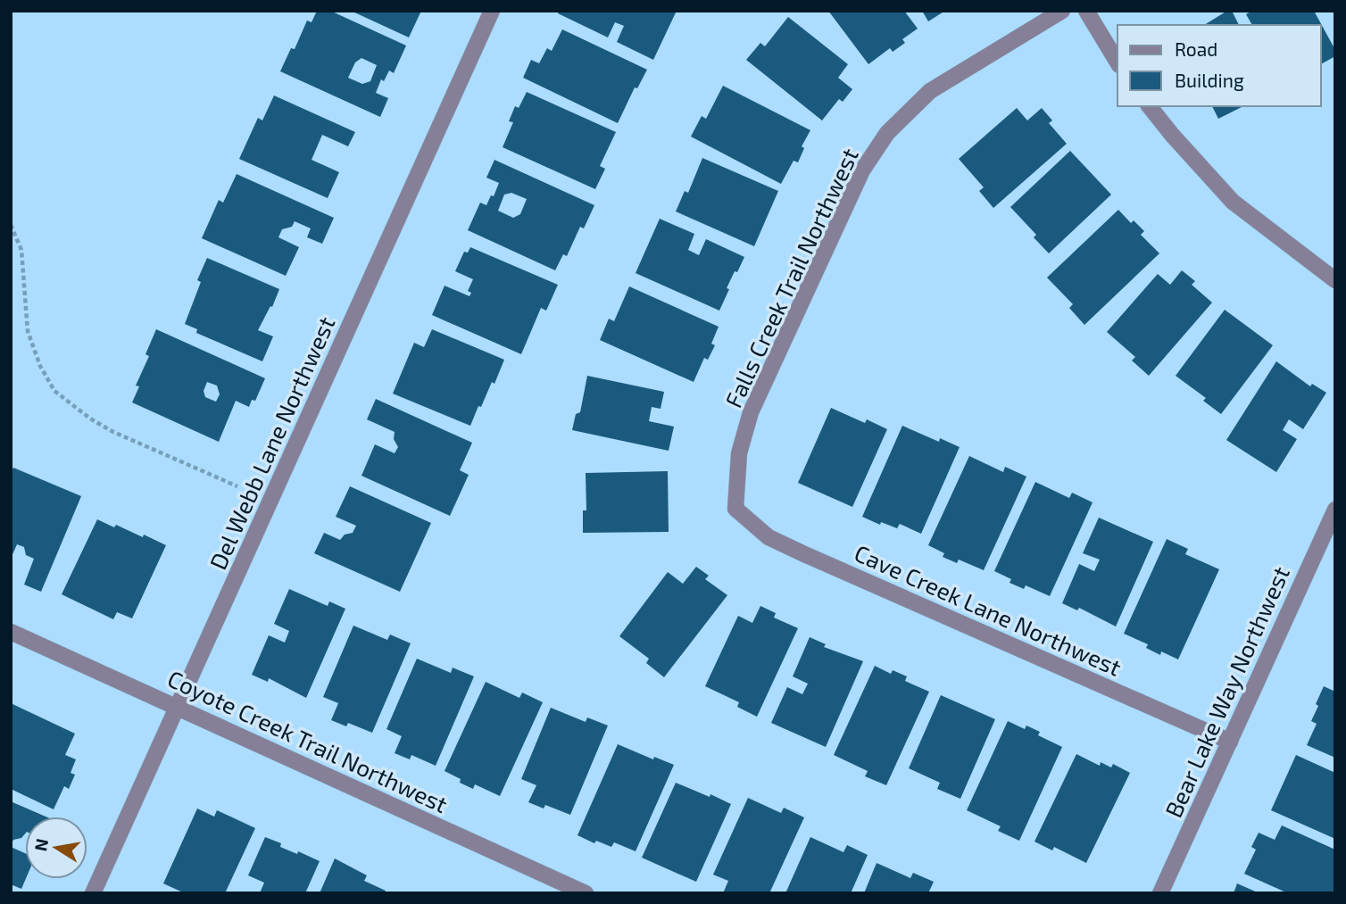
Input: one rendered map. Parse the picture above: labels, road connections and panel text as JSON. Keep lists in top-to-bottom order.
{
  "streets": {
    "street": [
      "Falls Creek Trail Northwest",
      "Del Webb Lane Northwest",
      "Cave Creek Lane Northwest",
      "Bear Lake Way Northwest",
      "Coyote Creek Trail Northwest"
    ]
  },
  "crossings": [
    ["Falls Creek Trail Northwest", "Cave Creek Lane Northwest"],
    ["Del Webb Lane Northwest", "Coyote Creek Trail Northwest"],
    ["Cave Creek Lane Northwest", "Bear Lake Way Northwest"]
  ],
  "legend": ["Road", "Building"],
  "north": "left"
}
